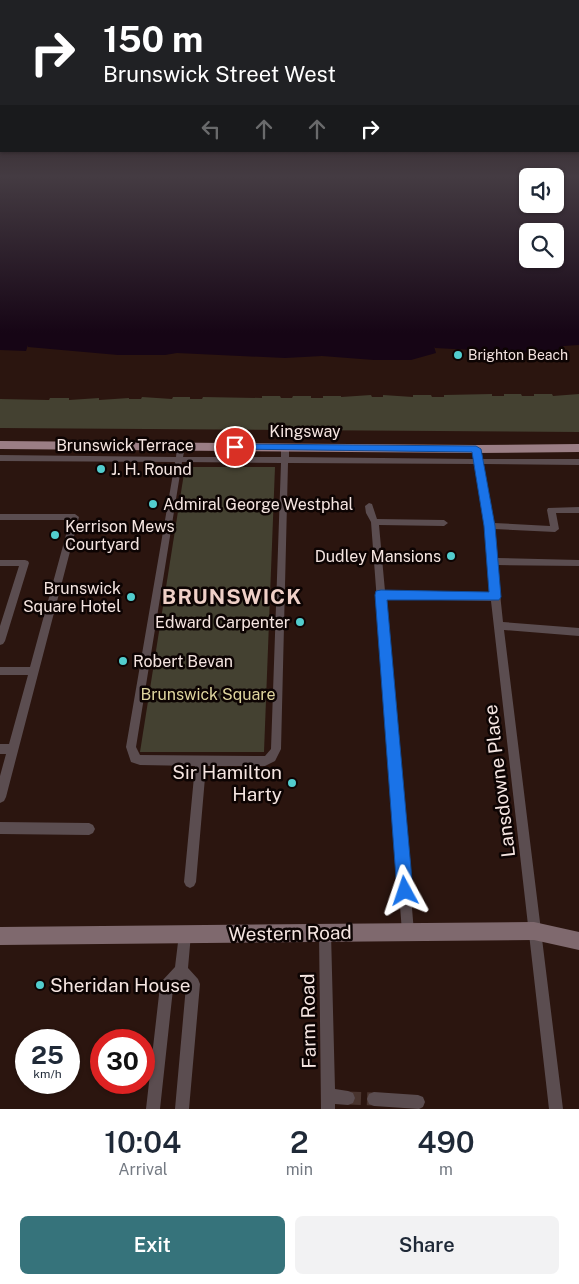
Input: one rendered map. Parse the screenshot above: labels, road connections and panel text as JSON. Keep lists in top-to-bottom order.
{
  "streets": {
    "main road": ["Kingsway", "Western Road"],
    "street": ["Brunswick Terrace", "Lansdowne Place", "Farm Road"]
  },
  "crossings": [
    ["Kingsway", "Brunswick Terrace"],
    ["Kingsway", "Lansdowne Place"],
    ["Brunswick Terrace", "Lansdowne Place"],
    ["Lansdowne Place", "Western Road"],
    ["Western Road", "Farm Road"]
  ],
  "districts": ["BRUNSWICK"],
  "parks": ["Brunswick Square"],
  "places": [
    "Brighton Beach",
    "J. H. Round",
    "Admiral George Westphal",
    "Kerrison Mews Courtyard",
    "Dudley Mansions",
    "Brunswick Square Hotel",
    "Edward Carpenter",
    "Robert Bevan",
    "Sir Hamilton Harty",
    "Sheridan House"
  ],
  "page": {
    "turn": ["150 m", "Brunswick Street West"],
    "speed": "25 km/h",
    "limit": "30",
    "eta": [
      "10:04",
      "Arrival",
      "2",
      "min",
      "490",
      "m"
    ],
    "buttons": ["Exit", "Share"]
  }
}
